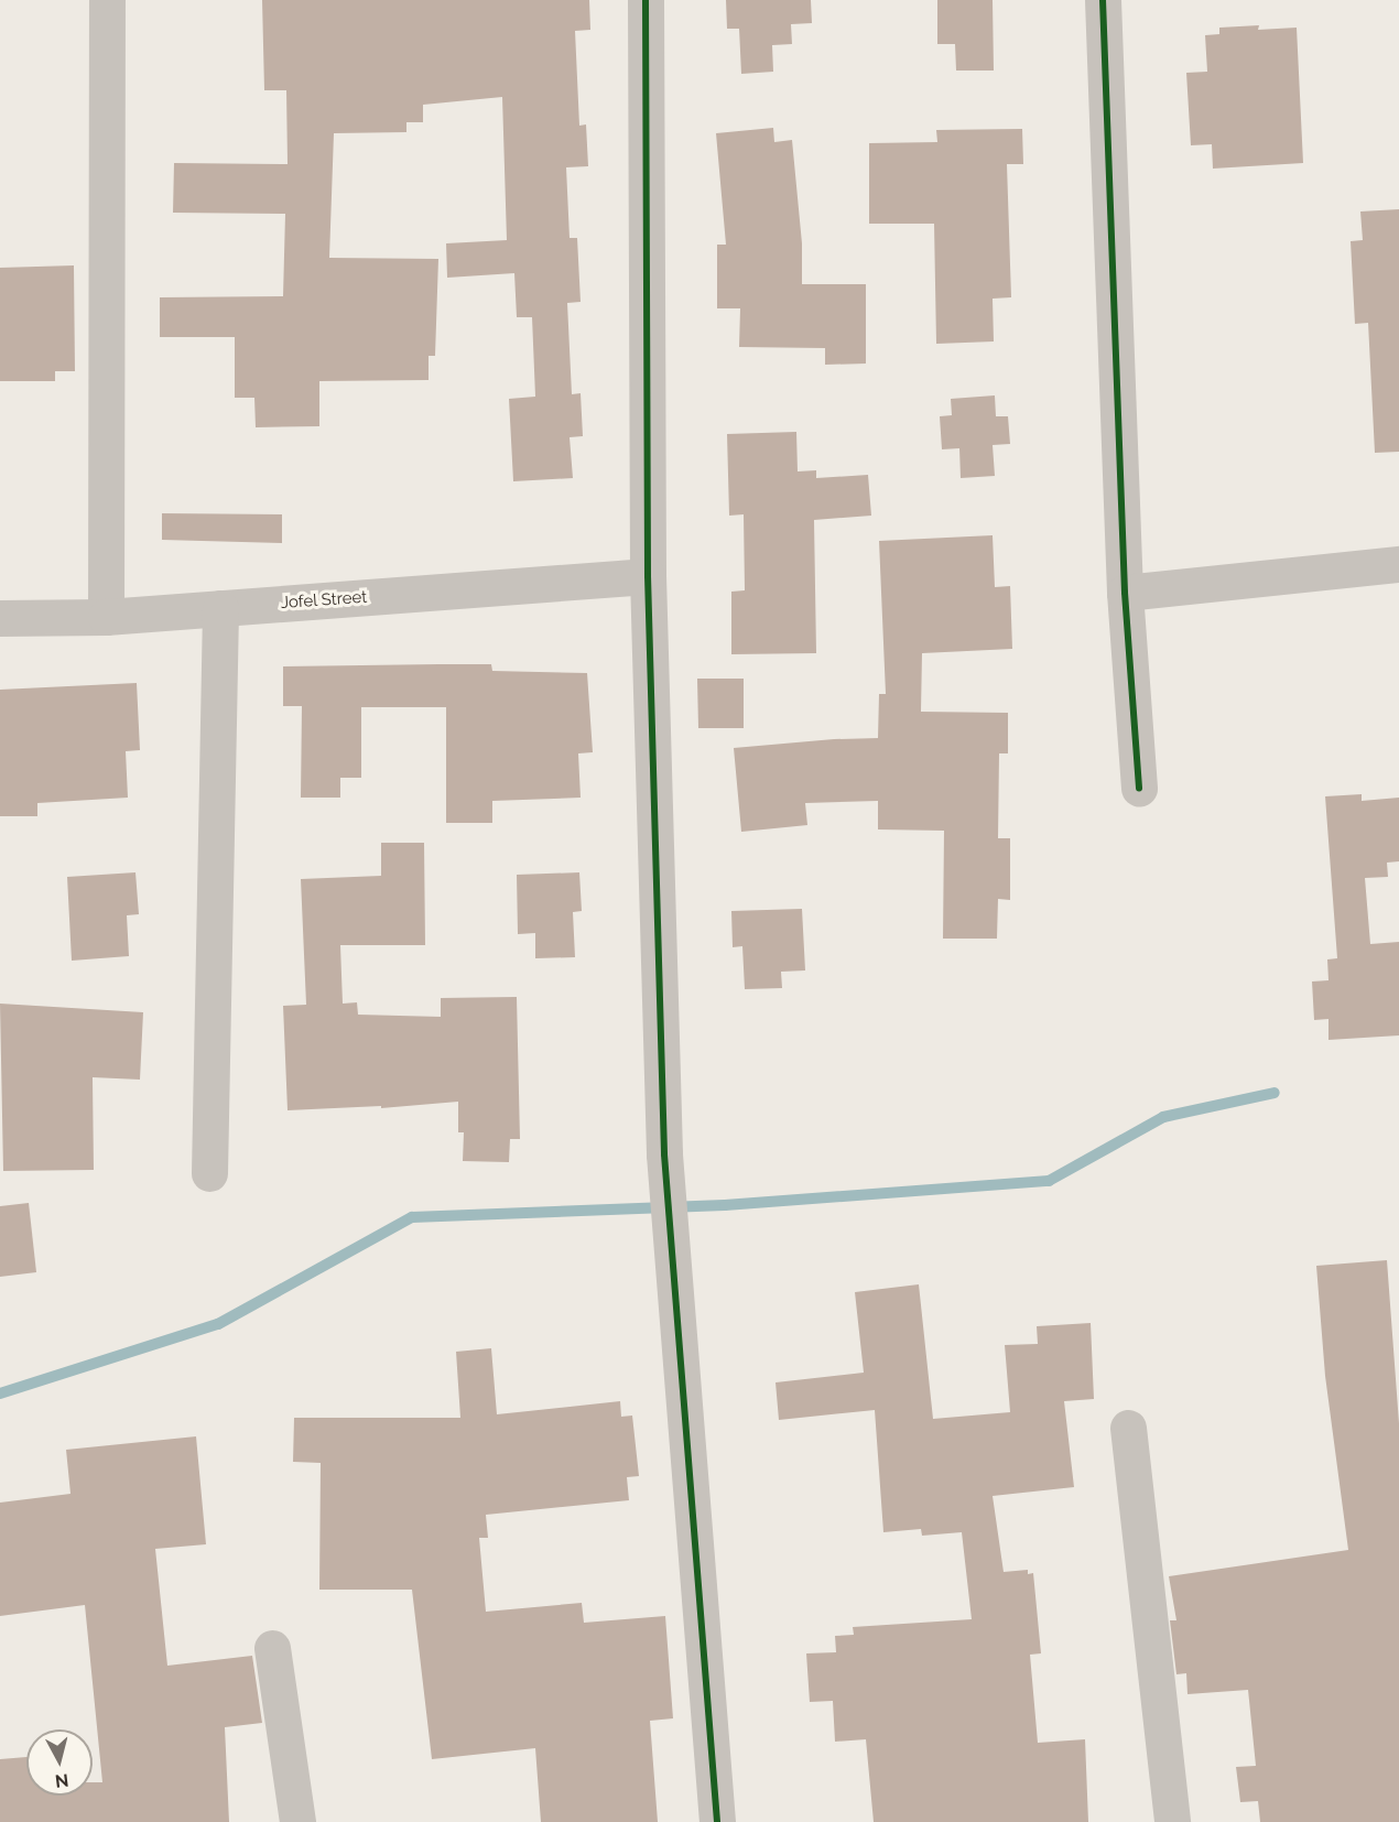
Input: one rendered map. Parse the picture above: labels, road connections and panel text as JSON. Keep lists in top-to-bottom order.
{
  "streets": {
    "street": ["Jofel Street"]
  },
  "north": "bottom"
}
